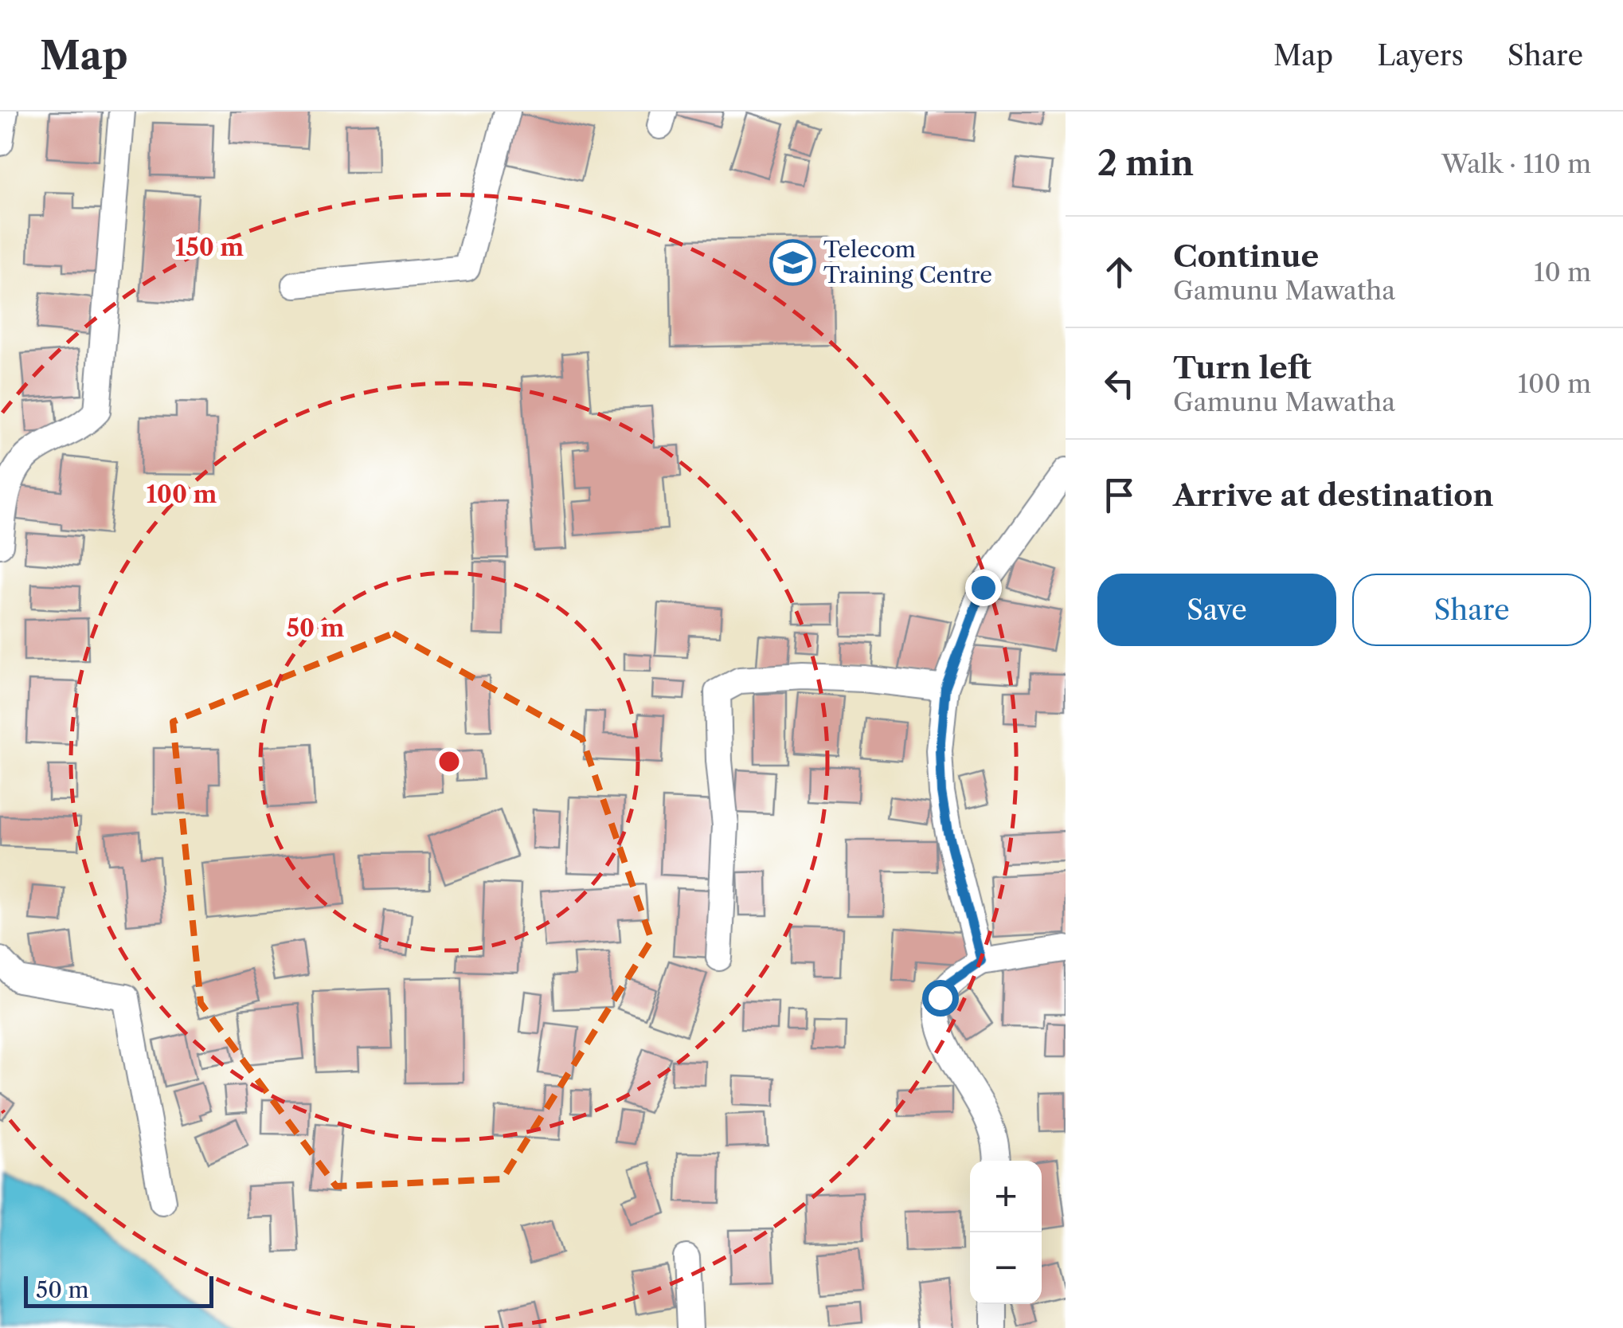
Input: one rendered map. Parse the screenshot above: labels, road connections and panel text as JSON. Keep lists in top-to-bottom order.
{
  "places": {
    "school or university": ["Telecom Training Centre"]
  },
  "scale_bar": "50 m",
  "page": {
    "header": "Map",
    "nav": ["Map", "Layers", "Share"],
    "heading": ["2 min", "Walk · 110 m"],
    "list": [
      ["Continue", "Gamunu Mawatha", "10 m"],
      ["Turn left", "Gamunu Mawatha", "100 m"],
      "Arrive at destination"
    ],
    "buttons": ["Save", "Share"],
    "map_buttons": ["+", "−"],
    "scale": "50 m"
  },
  "rings": ["150 m", "100 m", "50 m"]
}
